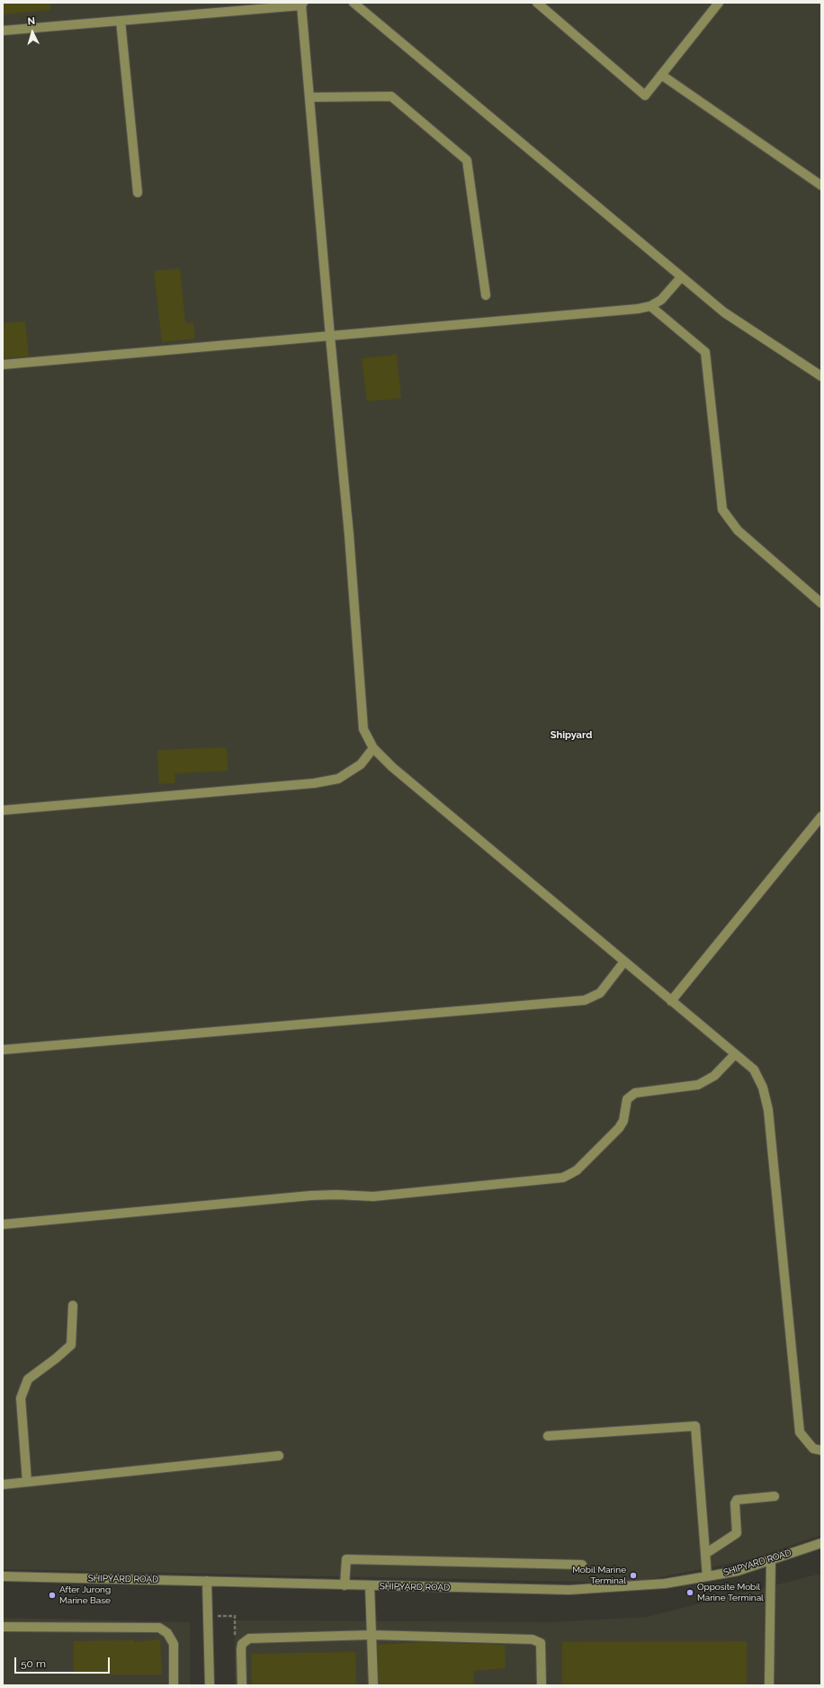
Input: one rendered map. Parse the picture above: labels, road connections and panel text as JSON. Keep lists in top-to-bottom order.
{
  "streets": {
    "street": ["SHIPYARD ROAD"]
  },
  "districts": ["Shipyard"],
  "places": ["Mobil Marine Terminal", "Opposite Mobil Marine Terminal", "After Jurong Marine Base"],
  "scale_bar": "50 m",
  "north": "top"
}
